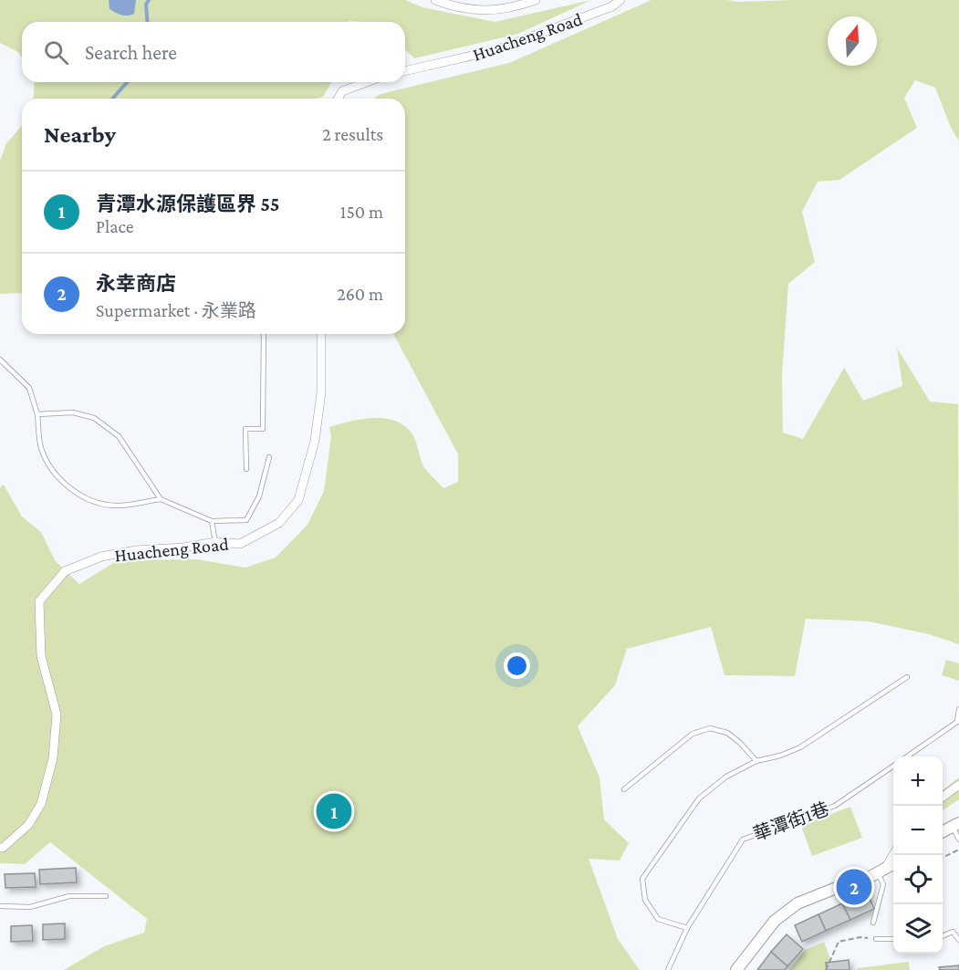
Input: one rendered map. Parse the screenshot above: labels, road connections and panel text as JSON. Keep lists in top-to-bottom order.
{
  "streets": {
    "street": ["Huacheng Road"],
    "lane": ["華潭街1巷"]
  },
  "north": "top",
  "page": {
    "search": "Search here",
    "heading": ["Nearby", "2 results"],
    "list": [
      {
        "mark": "1",
        "name": "青潭水源保護區界 55",
        "note": "Place",
        "value": "150 m"
      },
      {
        "mark": "2",
        "name": "永幸商店",
        "note": "Supermarket · 永業路",
        "value": "260 m"
      }
    ],
    "map_buttons": ["+", "−"],
    "pins": ["1", "2"]
  }
}
